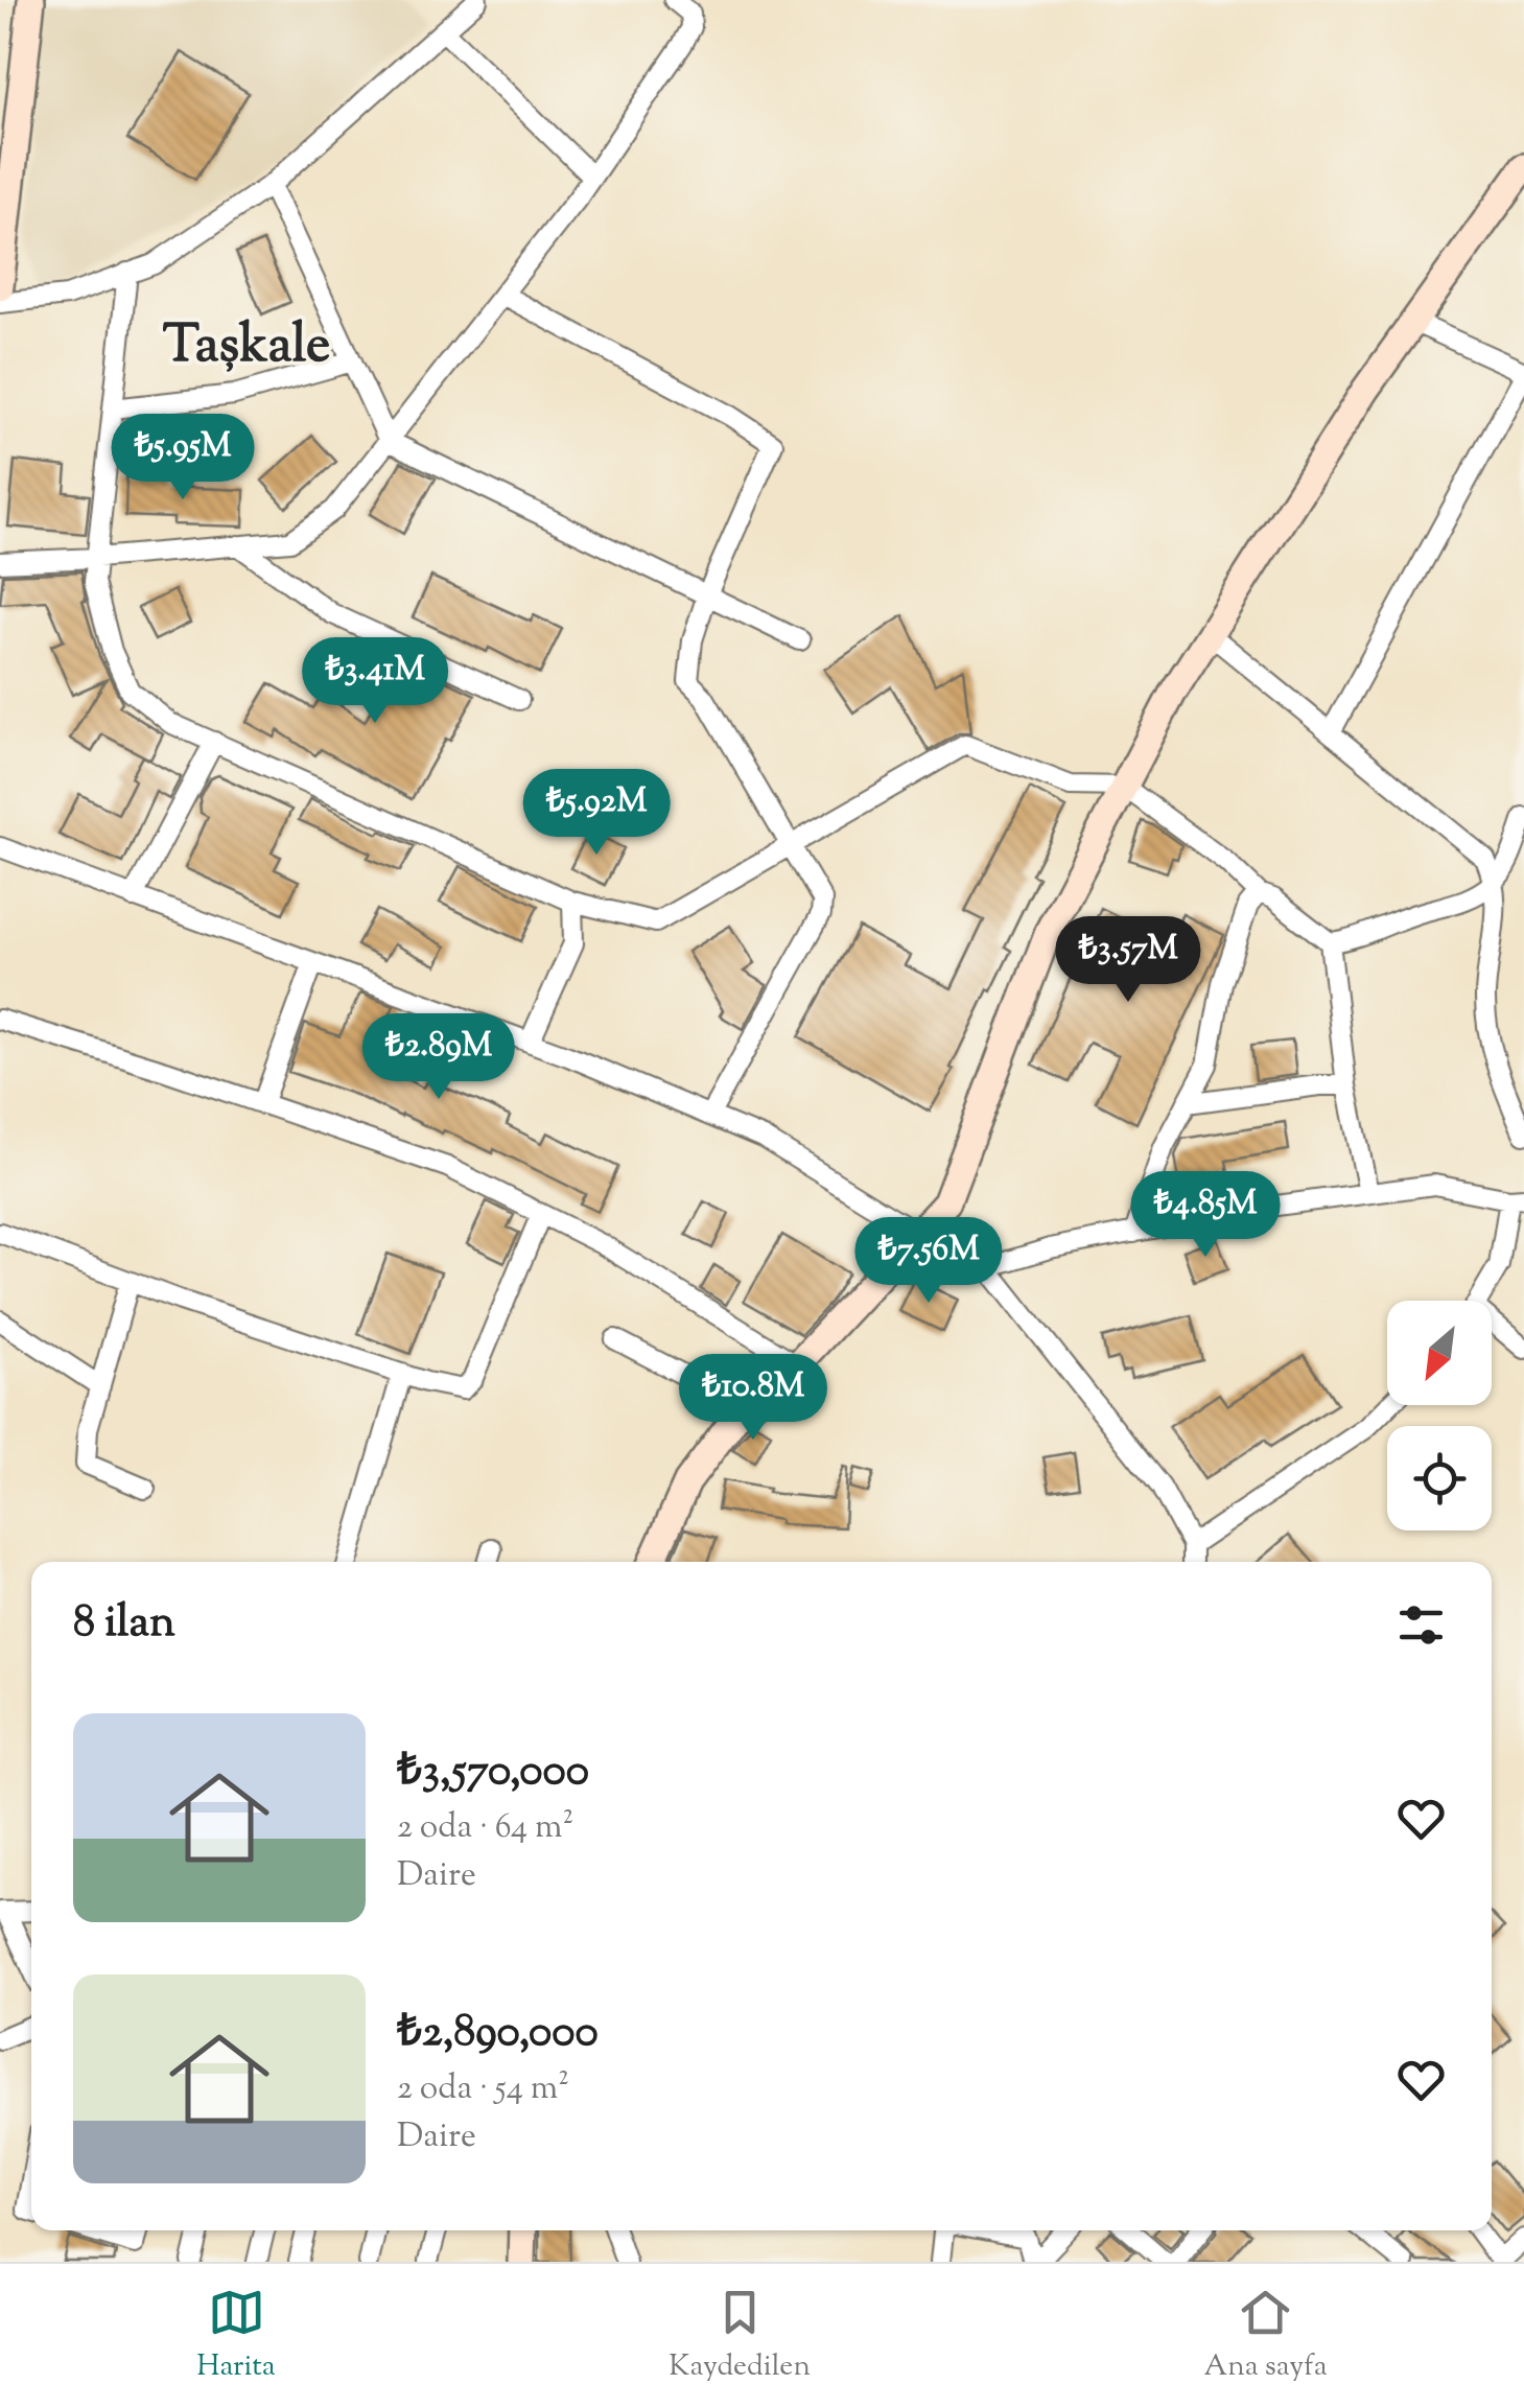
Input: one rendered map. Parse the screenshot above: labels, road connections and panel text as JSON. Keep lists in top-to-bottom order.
{
  "districts": ["Taşkale"],
  "north": "bottom left",
  "page": {
    "price": [
      "₺5.95M",
      "₺3.41M",
      "₺5.92M",
      "₺3.57M",
      "₺2.89M",
      "₺4.85M",
      "₺7.56M",
      "₺10.8M"
    ],
    "heading": "8 ilan",
    "list": [
      {
        "name": "₺3,570,000",
        "note": "2 oda · 64 m² · Daire"
      },
      {
        "name": "₺2,890,000",
        "note": "2 oda · 54 m² · Daire"
      }
    ],
    "tabs": ["Harita", "Kaydedilen", "Ana sayfa"]
  }
}
